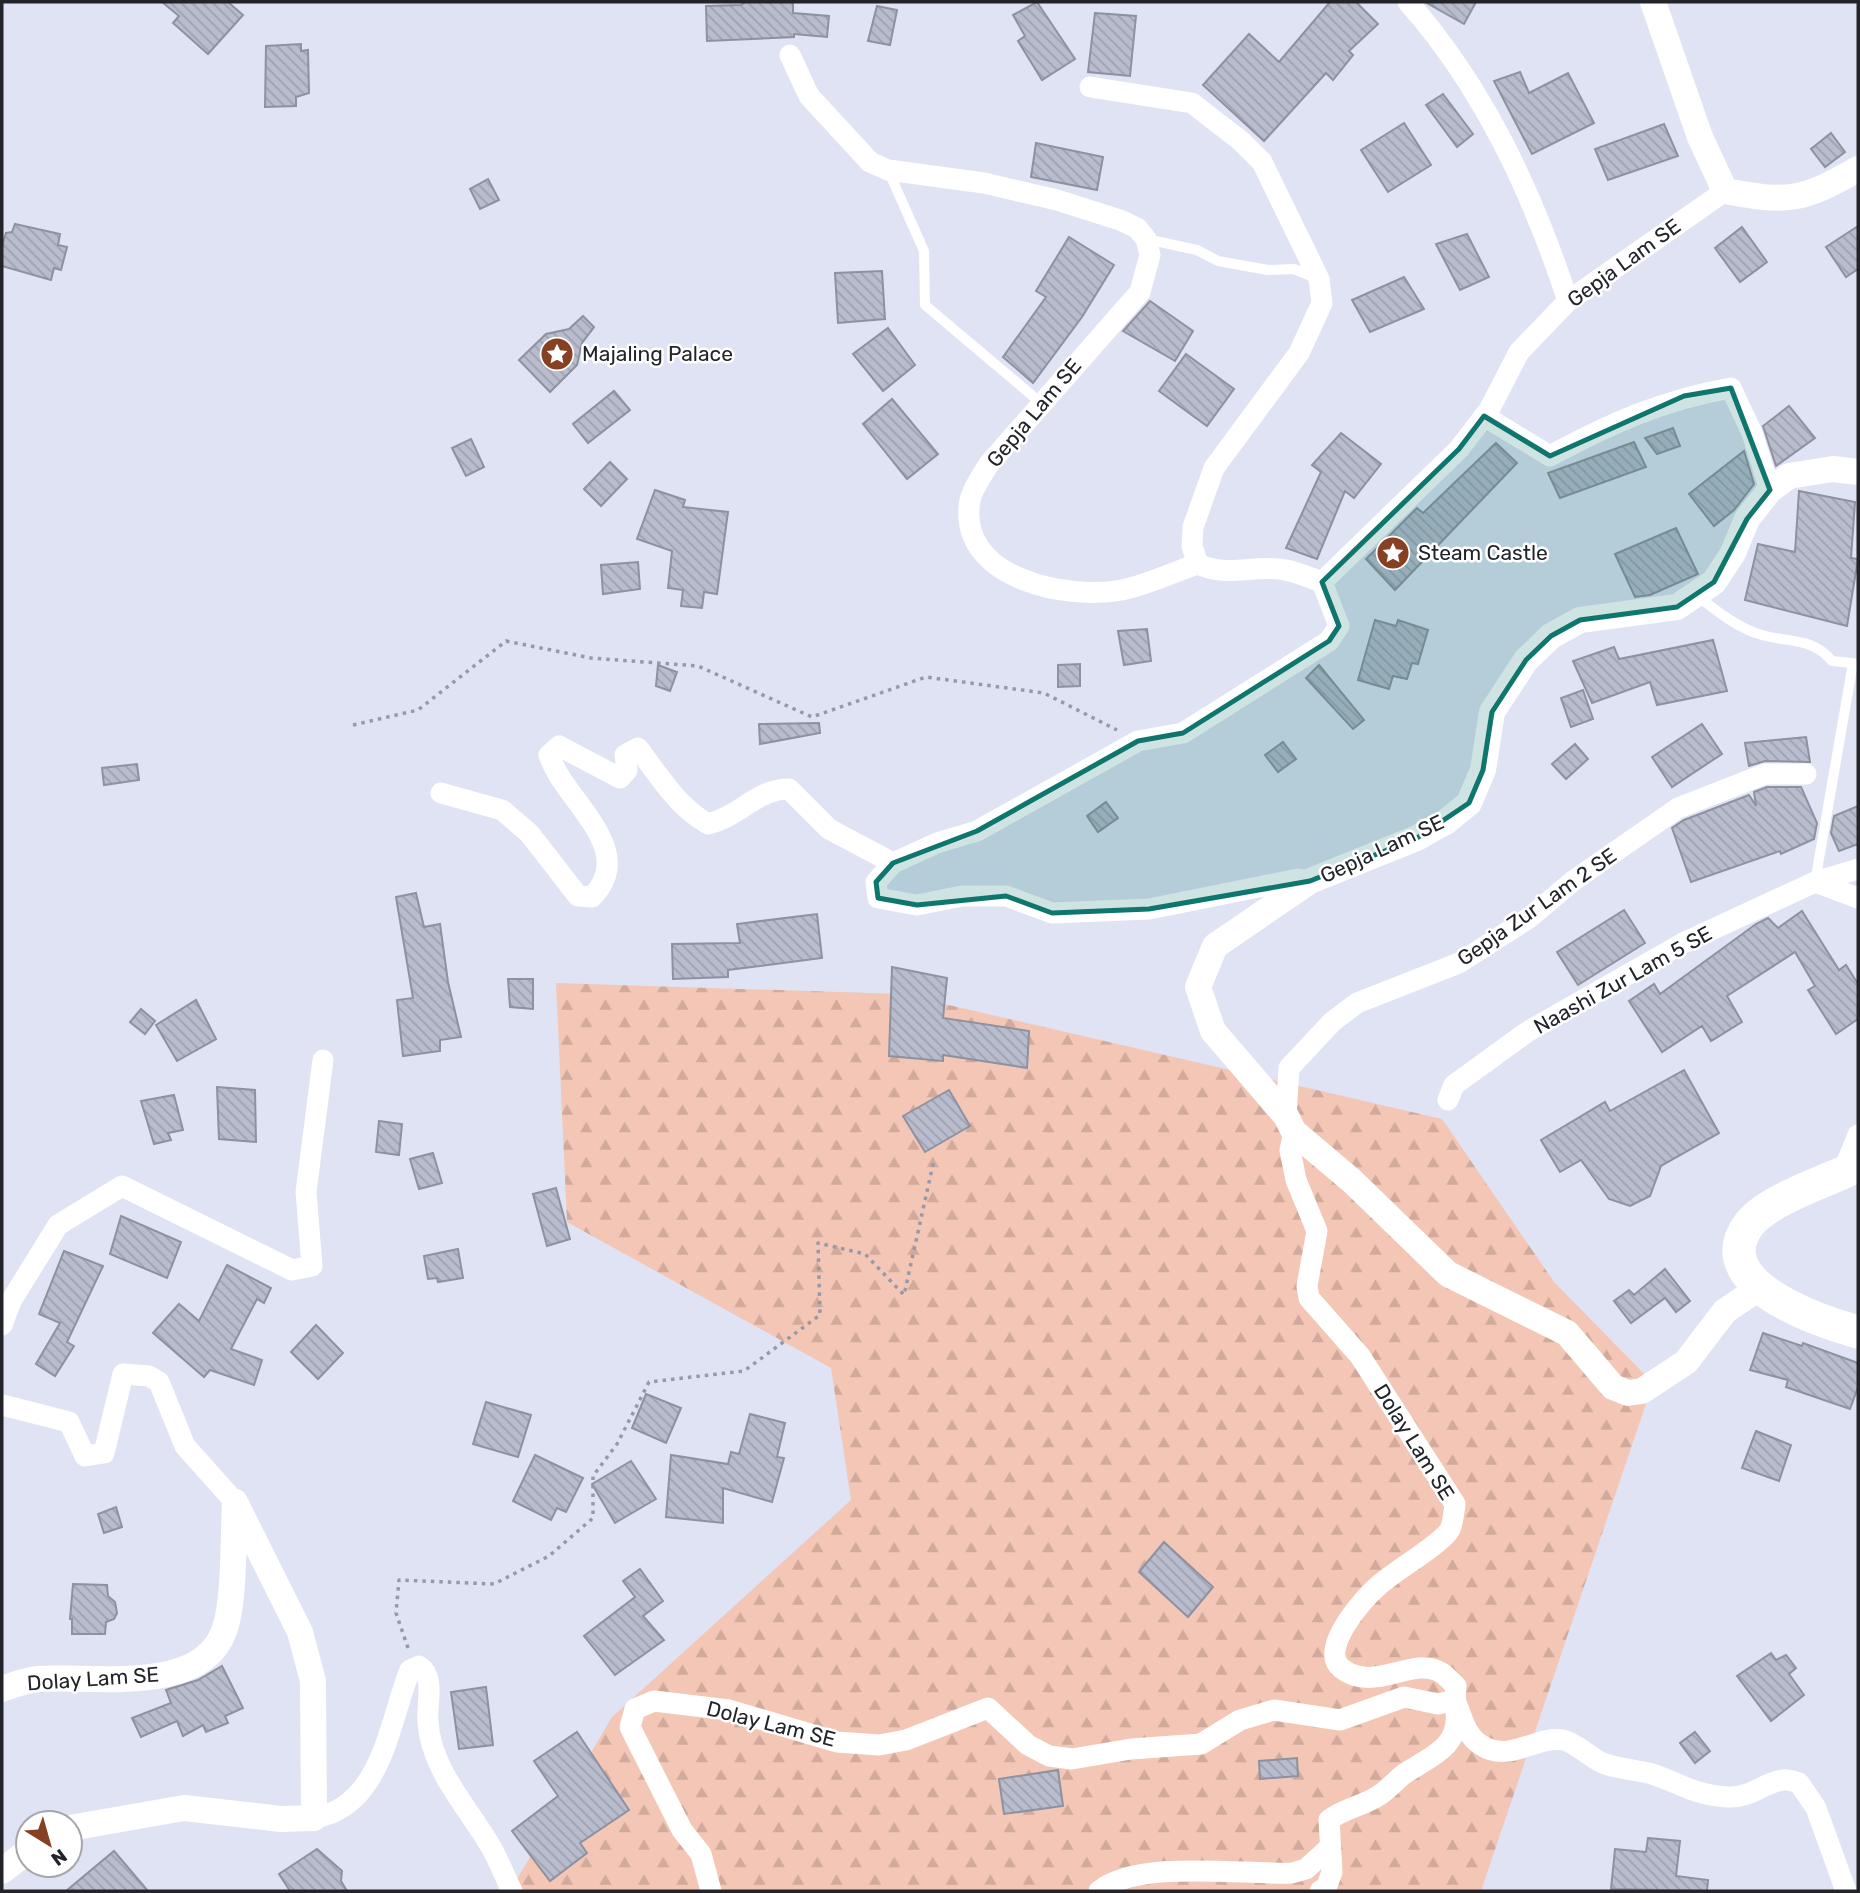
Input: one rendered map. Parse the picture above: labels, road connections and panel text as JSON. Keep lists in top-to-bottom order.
{
  "streets": {
    "street": [
      "Gepja Lam SE",
      "Gepja Zur Lam 2 SE",
      "Naashi Zur Lam 5 SE",
      "Dolay Lam SE"
    ]
  },
  "crossings": [
    ["Gepja Lam SE", "Gepja Zur Lam 2 SE"],
    ["Gepja Lam SE", "Dolay Lam SE"],
    ["Gepja Zur Lam 2 SE", "Dolay Lam SE"]
  ],
  "places": {
    "place": ["Majaling Palace", "Steam Castle"]
  },
  "north": "bottom right"
}
